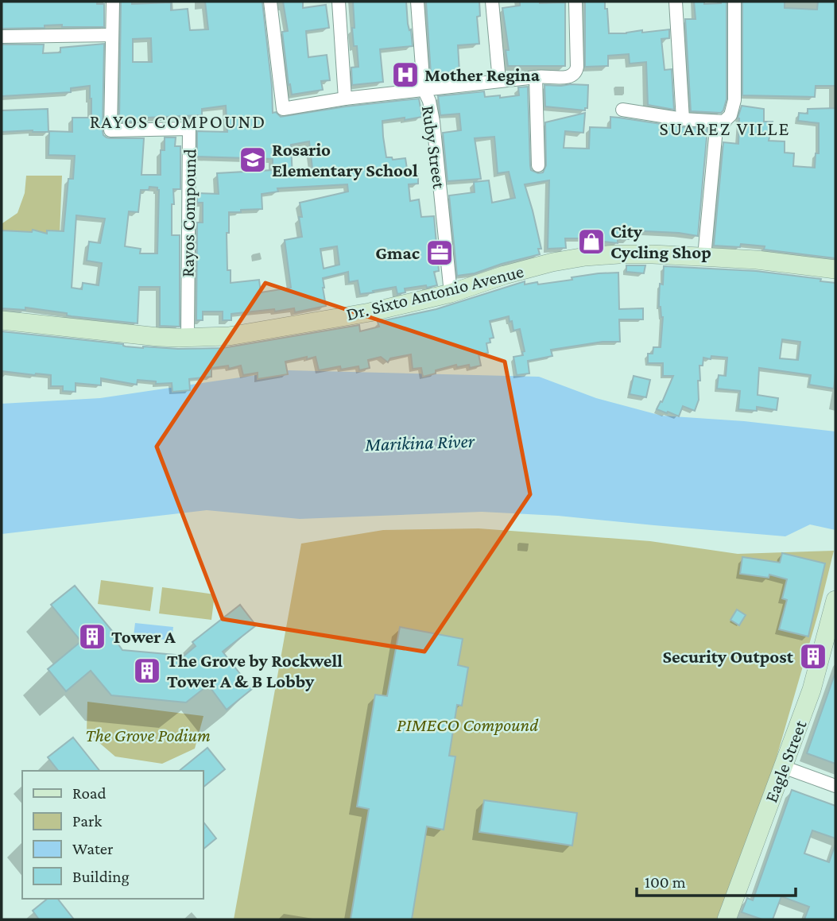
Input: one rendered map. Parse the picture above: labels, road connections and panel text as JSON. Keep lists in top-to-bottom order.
{
  "streets": {
    "main road": ["Dr. Sixto Antonio Avenue", "Eagle Street"],
    "street": ["Ruby Street", "Rayos Compound"]
  },
  "crossings": [
    ["Ruby Street", "Dr. Sixto Antonio Avenue"],
    ["Rayos Compound", "Dr. Sixto Antonio Avenue"]
  ],
  "districts": ["RAYOS COMPOUND", "SUAREZ VILLE"],
  "water": ["Marikina River"],
  "parks": ["PIMECO Compound", "The Grove Podium"],
  "places": {
    "hospital": ["Mother Regina"],
    "school or university": ["Rosario Elementary School"],
    "shop": ["City Cycling Shop"],
    "office": ["Gmac"],
    "building": ["Tower A", "Security Outpost", "The Grove by Rockwell Tower A & B Lobby"]
  },
  "legend": [
    "Road",
    "Park",
    "Water",
    "Building"
  ],
  "scale_bar": "100 m"
}
